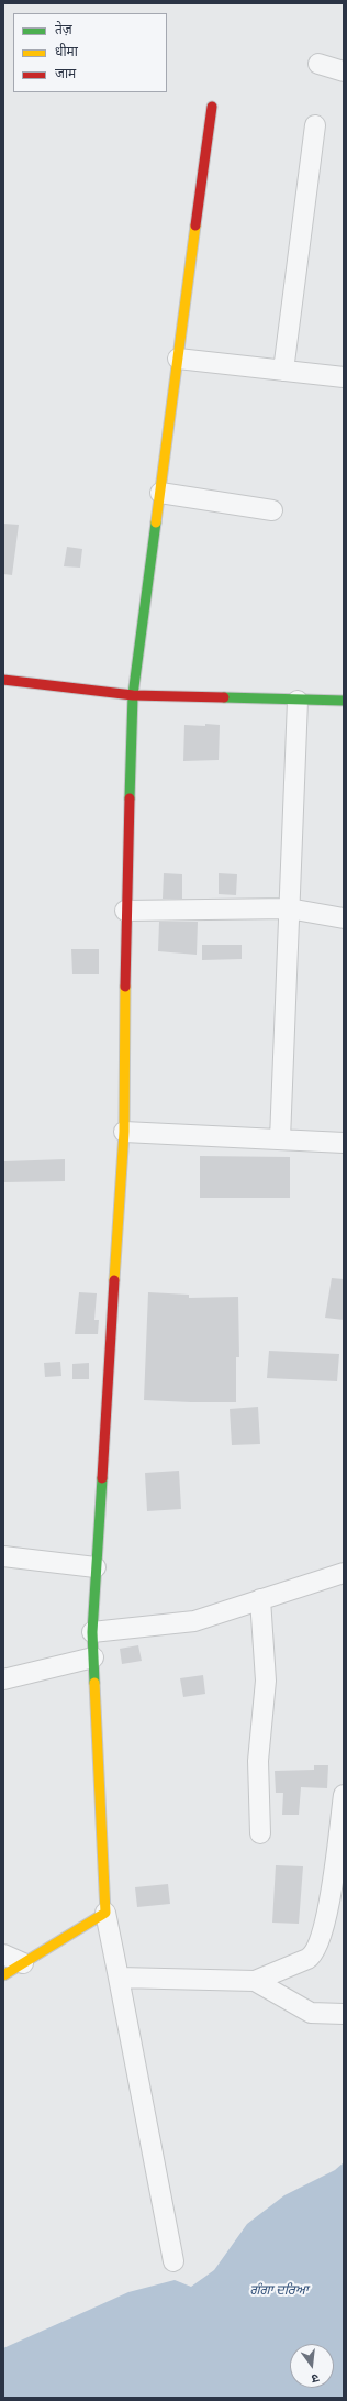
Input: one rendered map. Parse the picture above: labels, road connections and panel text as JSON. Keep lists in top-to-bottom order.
{
  "water": ["ਗੰਗਾ ਦਰਿਆ"],
  "legend": ["तेज़", "धीमा", "जाम"],
  "north": "bottom"
}
